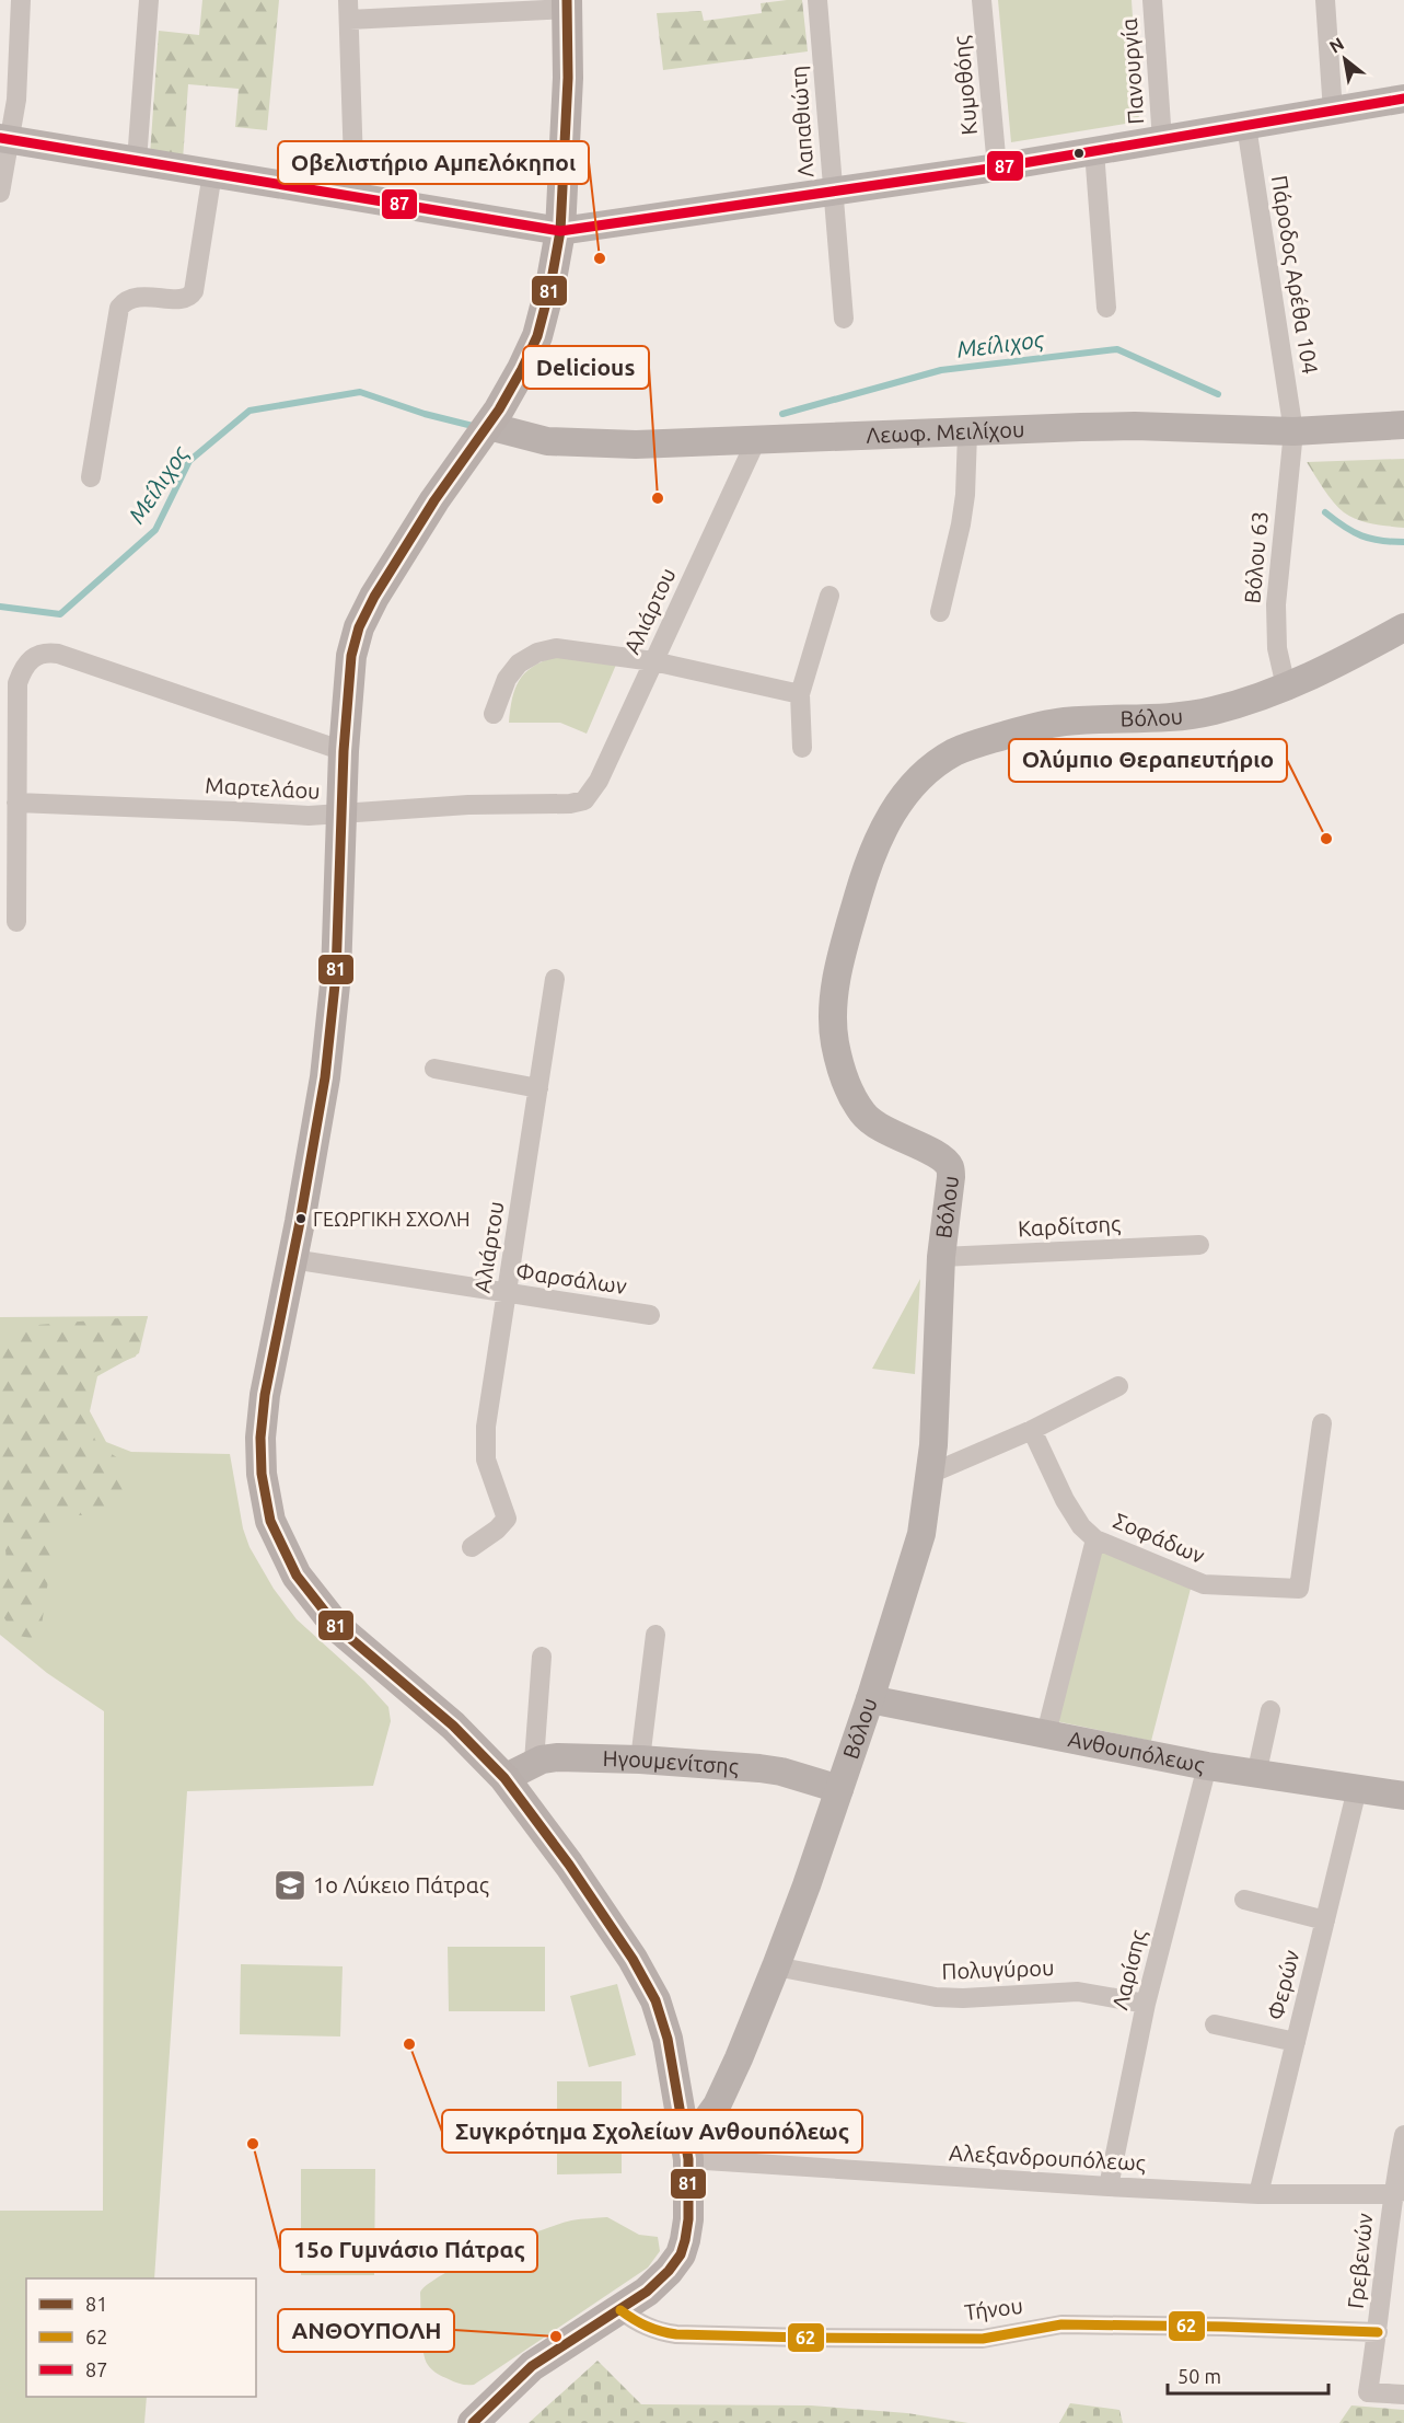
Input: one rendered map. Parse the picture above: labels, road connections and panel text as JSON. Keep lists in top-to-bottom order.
{
  "streets": {
    "street": [
      "Πανουργία",
      "Κυμοθόης",
      "Λαπαθιώτη",
      "Πάροδος Αρέθα 104",
      "Λεωφ. Μειλίχου",
      "Βόλου 63",
      "Αλιάρτου",
      "Βόλου",
      "Μαρτελάου",
      "Καρδίτσης",
      "Φαρσάλων",
      "Σοφάδων",
      "Ανθουπόλεως",
      "Ηγουμενίτσης",
      "Πολυγύρου",
      "Λαρίσης",
      "Φερών",
      "Αλεξανδρουπόλεως",
      "Γρεβενών",
      "Τήνου"
    ]
  },
  "crossings": [
    ["Πάροδος Αρέθα 104", "Λεωφ. Μειλίχου"],
    ["Πάροδος Αρέθα 104", "Βόλου 63"],
    ["Λεωφ. Μειλίχου", "Βόλου 63"],
    ["Λεωφ. Μειλίχου", "Αλιάρτου"],
    ["Βόλου 63", "Βόλου"],
    ["Αλιάρτου", "Μαρτελάου"],
    ["Αλιάρτου", "Φαρσάλων"],
    ["Βόλου", "Καρδίτσης"],
    ["Βόλου", "Ανθουπόλεως"],
    ["Βόλου", "Ηγουμενίτσης"],
    ["Βόλου", "Πολυγύρου"],
    ["Βόλου", "Αλεξανδρουπόλεως"],
    ["Ανθουπόλεως", "Λαρίσης"],
    ["Ανθουπόλεως", "Φερών"],
    ["Πολυγύρου", "Λαρίσης"],
    ["Λαρίσης", "Αλεξανδρουπόλεως"],
    ["Φερών", "Αλεξανδρουπόλεως"],
    ["Αλεξανδρουπόλεως", "Γρεβενών"],
    ["Γρεβενών", "Τήνου"]
  ],
  "water": ["Μείλιχος"],
  "places": {
    "other": [
      "Οβελιστήριο Αμπελόκηποι",
      "Delicious",
      "Ολύμπιο Θεραπευτήριο",
      "ΓΕΩΡΓΙΚΗ ΣΧΟΛΗ",
      "Συγκρότημα Σχολείων Ανθουπόλεως",
      "15ο Γυμνάσιο Πάτρας",
      "ΑΝΘΟΥΠΟΛΗ"
    ],
    "school or university": ["1ο Λύκειο Πάτρας"]
  },
  "lines": ["transit line 81", "transit line 87", "transit line 62"],
  "legend": ["81", "62", "87"],
  "scale_bar": "50 m",
  "north": "top left"
}
